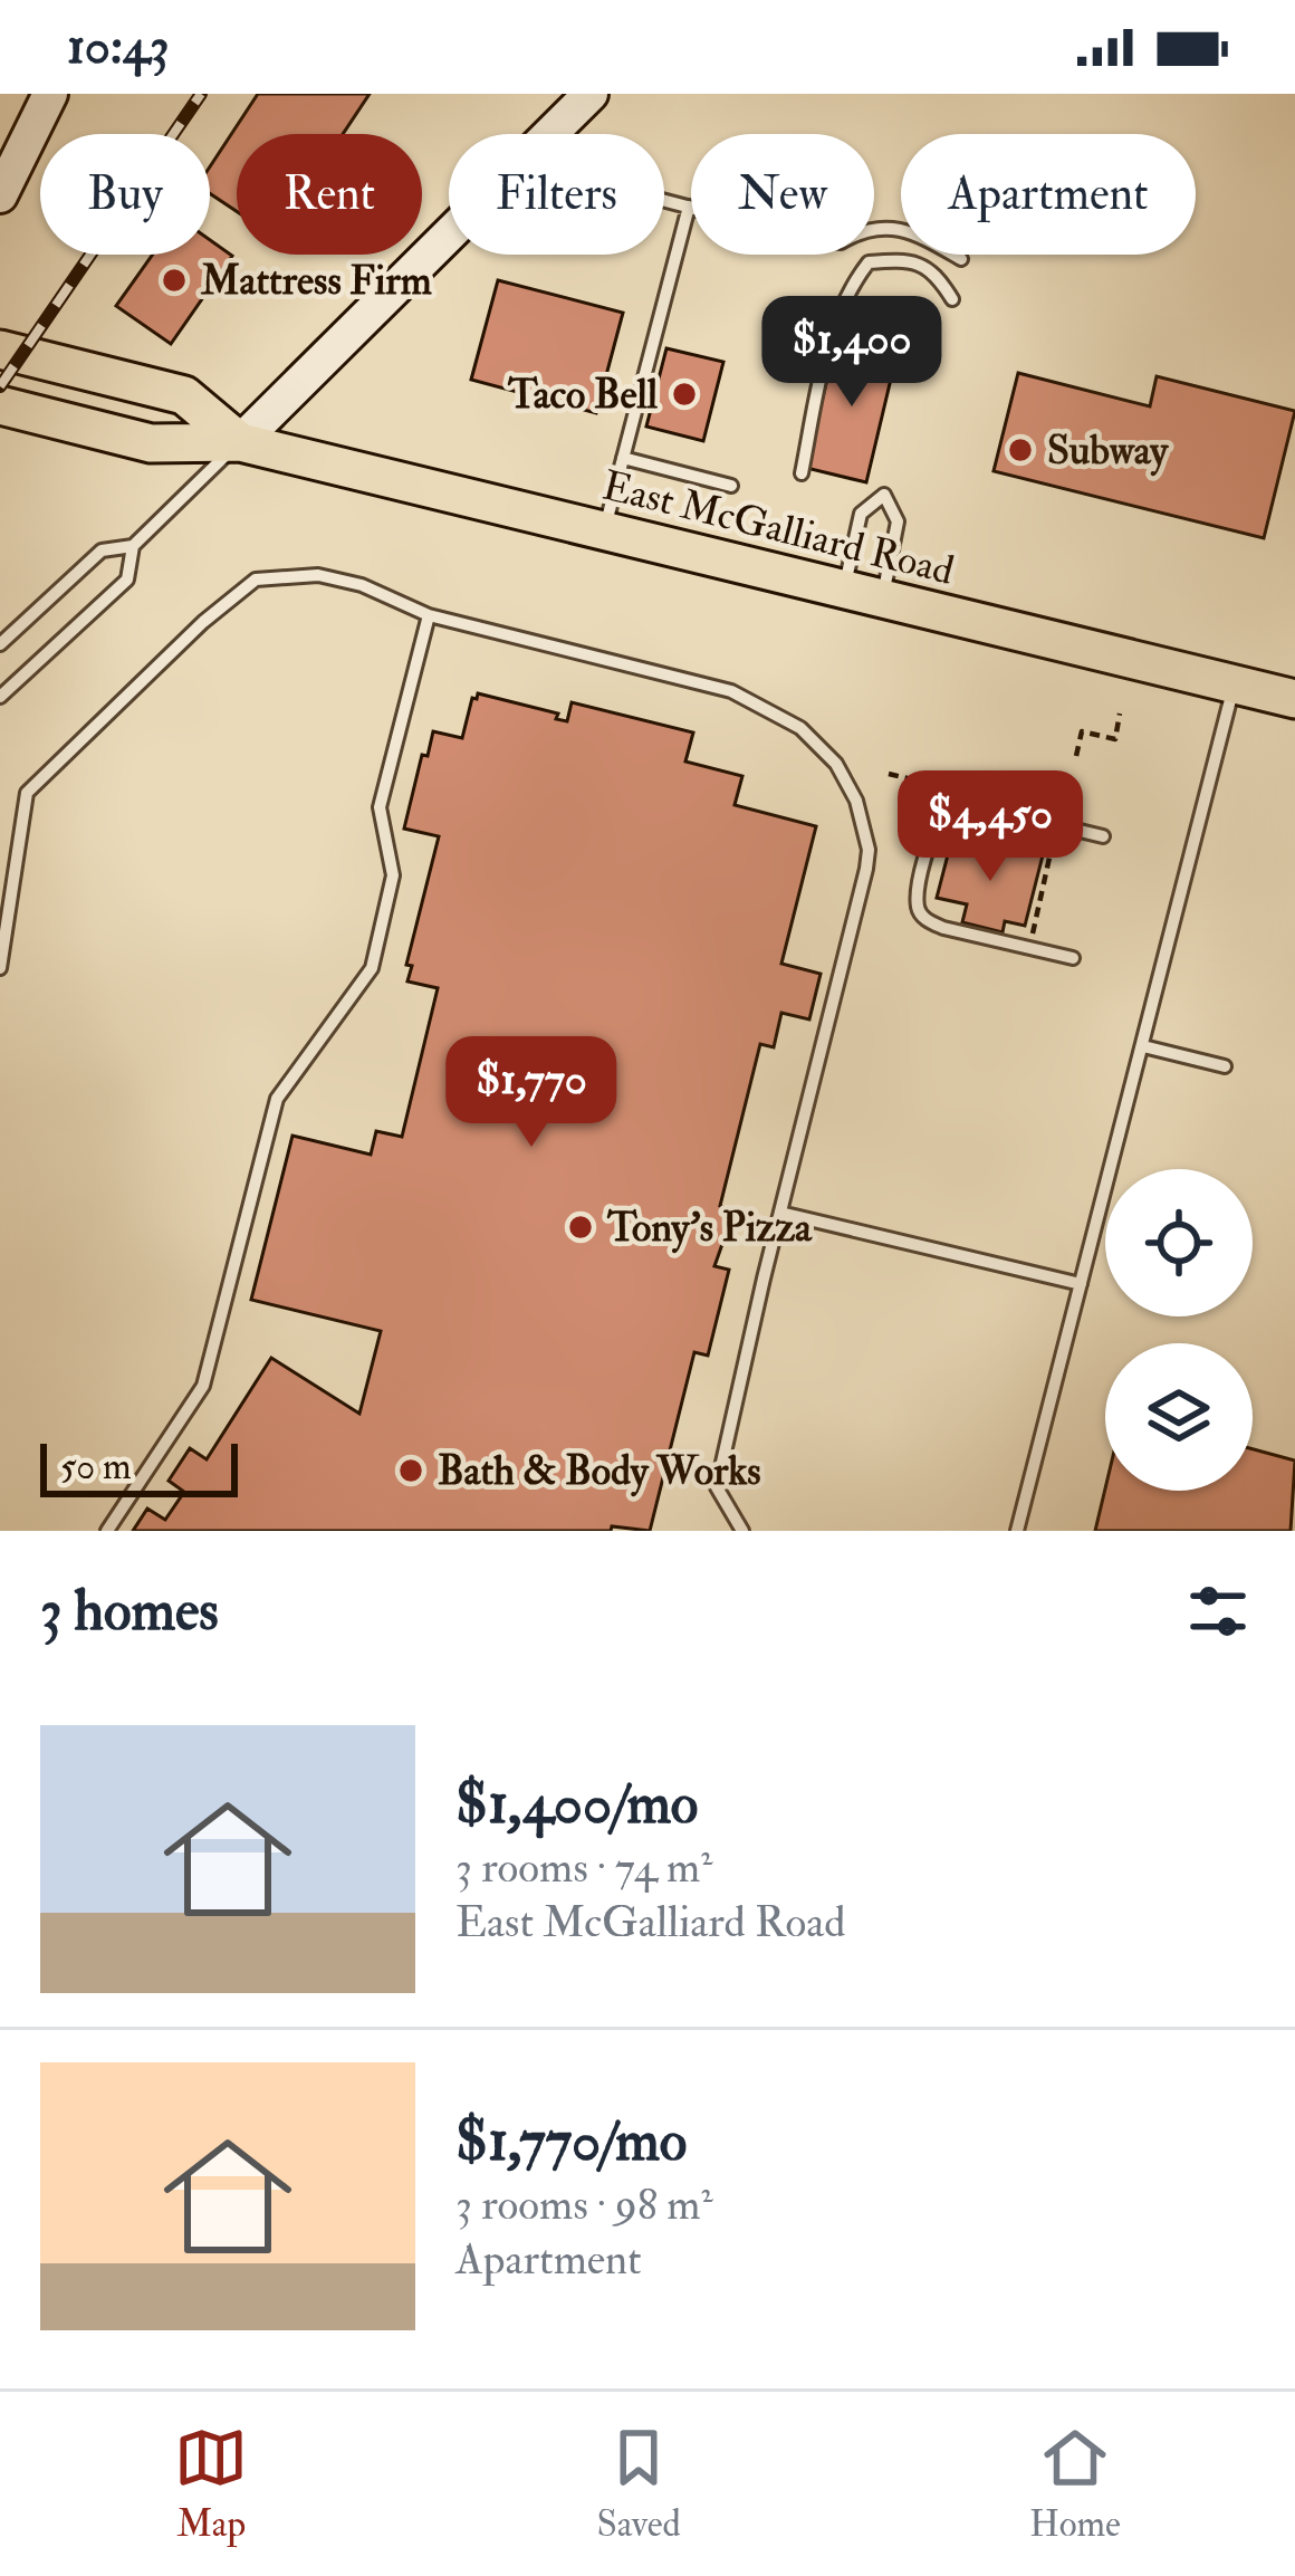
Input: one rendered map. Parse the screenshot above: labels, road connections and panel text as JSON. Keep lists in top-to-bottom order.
{
  "streets": {
    "main road": ["East McGalliard Road"]
  },
  "places": [
    "Mattress Firm",
    "Taco Bell",
    "Subway",
    "Tony's Pizza",
    "Bath & Body Works"
  ],
  "scale_bar": "50 m",
  "page": {
    "status": "10:43",
    "chip": [
      "Buy",
      "Rent",
      "Filters",
      "New",
      "Apartment"
    ],
    "price": ["$1,400", "$4,450", "$1,770"],
    "scale": "50 m",
    "heading": "3 homes",
    "list": [
      {
        "name": "$1,400/mo",
        "note": "3 rooms · 74 m² · East McGalliard Road"
      },
      {
        "name": "$1,770/mo",
        "note": "3 rooms · 98 m² · Apartment"
      }
    ],
    "tabs": ["Map", "Saved", "Home"]
  }
}
